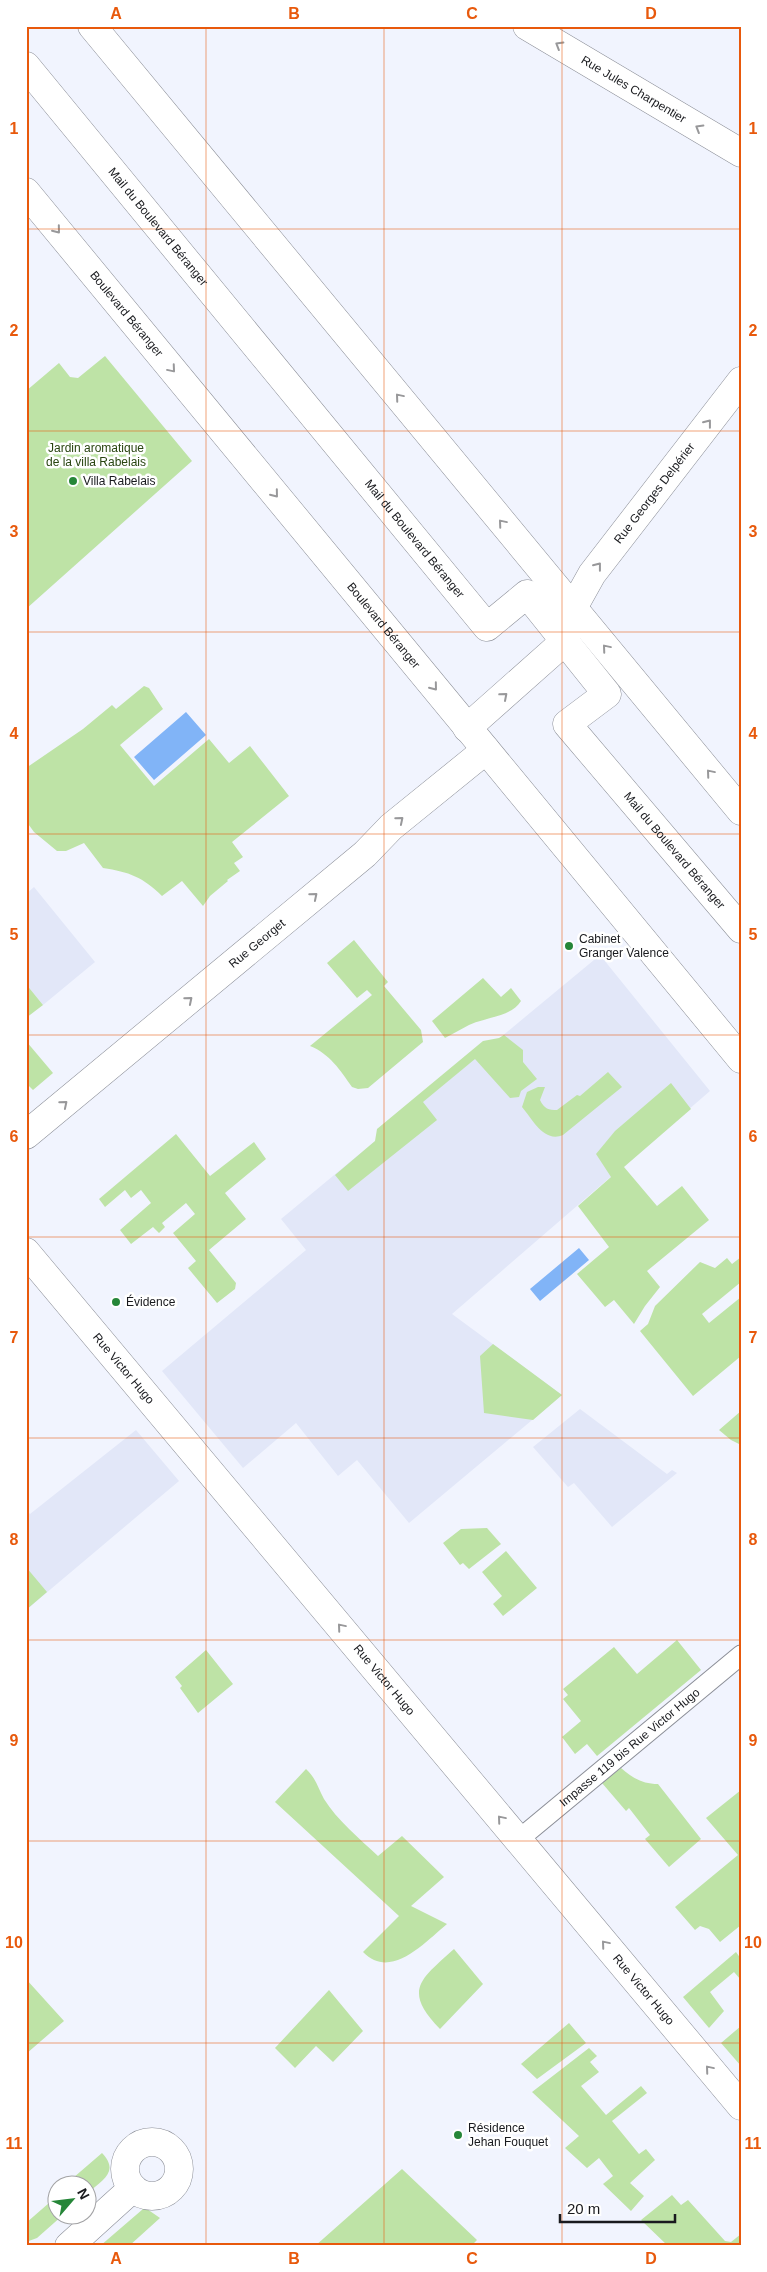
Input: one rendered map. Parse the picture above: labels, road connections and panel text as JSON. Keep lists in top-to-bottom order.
{
  "streets": {
    "street": [
      "Rue Jules Charpentier",
      "Mail du Boulevard Béranger",
      "Boulevard Béranger",
      "Rue Georges Delpérier",
      "Rue Georget",
      "Rue Victor Hugo"
    ],
    "lane": ["Impasse 119 bis Rue Victor Hugo"]
  },
  "crossings": [
    ["Mail du Boulevard Béranger", "Rue Georges Delpérier"],
    ["Boulevard Béranger", "Rue Georget"],
    ["Rue Victor Hugo", "Impasse 119 bis Rue Victor Hugo"]
  ],
  "one_way": [
    "Rue Jules Charpentier",
    "Rue Georges Delpérier",
    "Rue Georget",
    "Rue Victor Hugo"
  ],
  "parks": ["Jardin aromatique de la villa Rabelais"],
  "places": [
    "Villa Rabelais",
    "Cabinet Granger Valence",
    "Évidence",
    "Résidence Jehan Fouquet"
  ],
  "scale_bar": "20 m",
  "north": "top right",
  "grid": {
    "columns": [
      "A",
      "B",
      "C",
      "D"
    ],
    "rows": [
      "1",
      "2",
      "3",
      "4",
      "5",
      "6",
      "7",
      "8",
      "9",
      "10",
      "11"
    ]
  }
}
